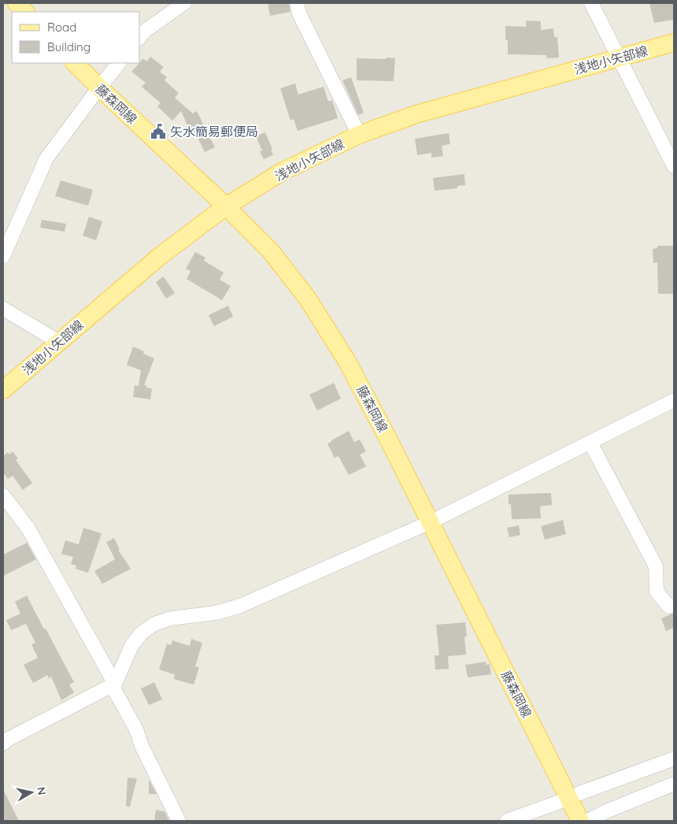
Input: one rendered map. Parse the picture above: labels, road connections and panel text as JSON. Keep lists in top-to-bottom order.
{
  "streets": {
    "main road": ["浅地小矢部線", "藤森岡線"]
  },
  "crossings": [
    ["浅地小矢部線", "藤森岡線"]
  ],
  "places": {
    "public building": ["矢水簡易郵便局"]
  },
  "legend": ["Road", "Building"],
  "north": "right"
}
